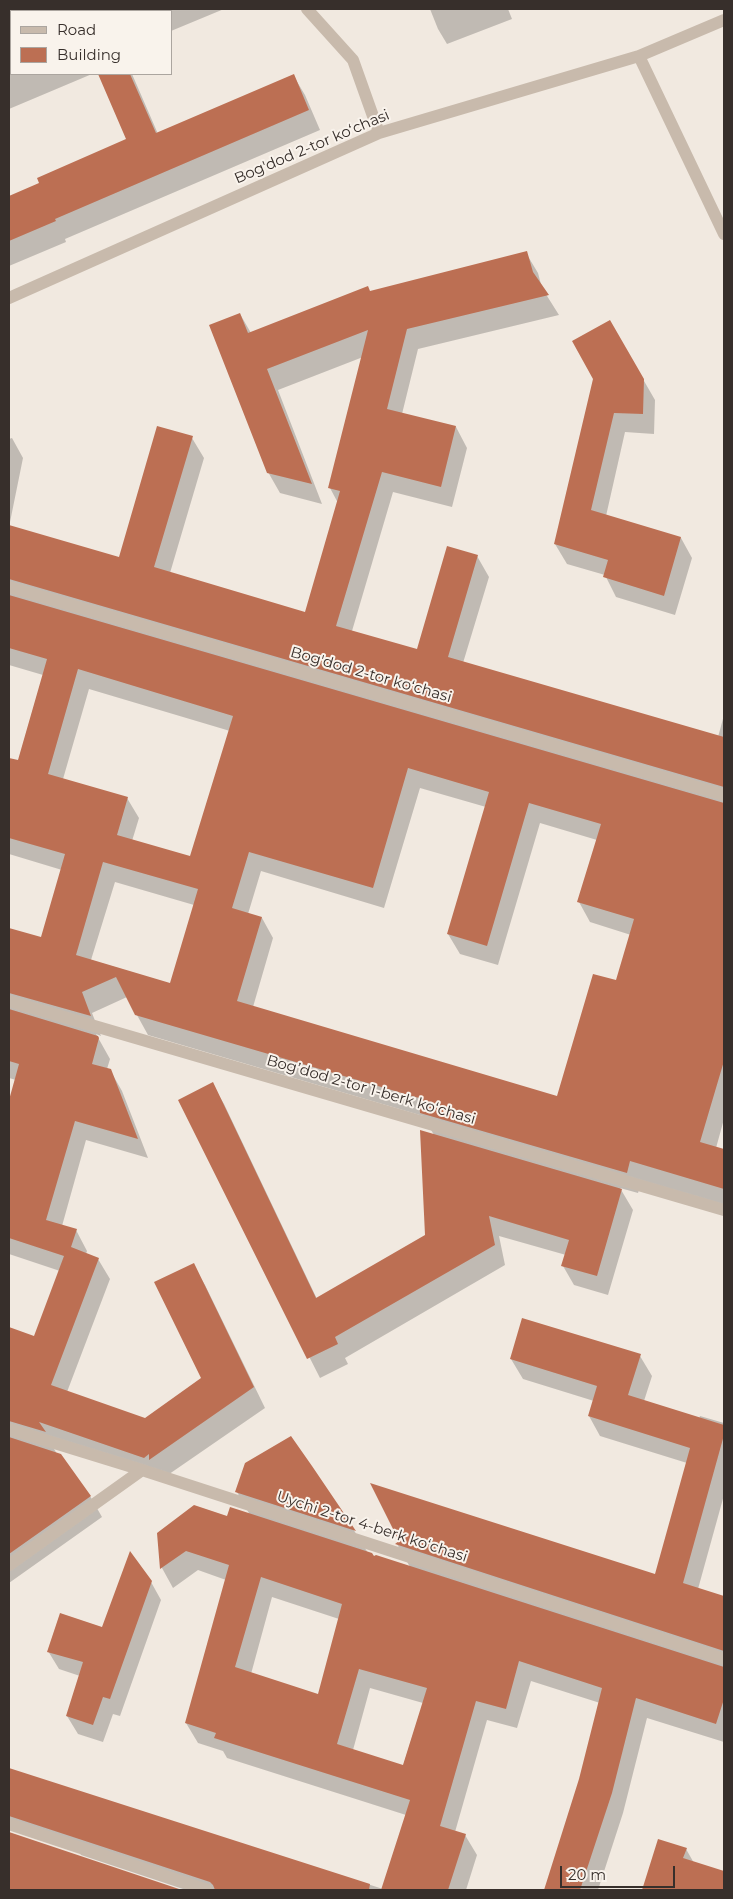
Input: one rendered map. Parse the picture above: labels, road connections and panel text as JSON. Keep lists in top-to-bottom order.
{
  "streets": {
    "street": ["Bog'dod 2-tor koʻchasi", "Bogʼdod 2-tor 1-berk koʻchasi", "Uychi 2-tor 4-berk koʻchasi"]
  },
  "legend": ["Road", "Building"],
  "scale_bar": "20 m"
}
